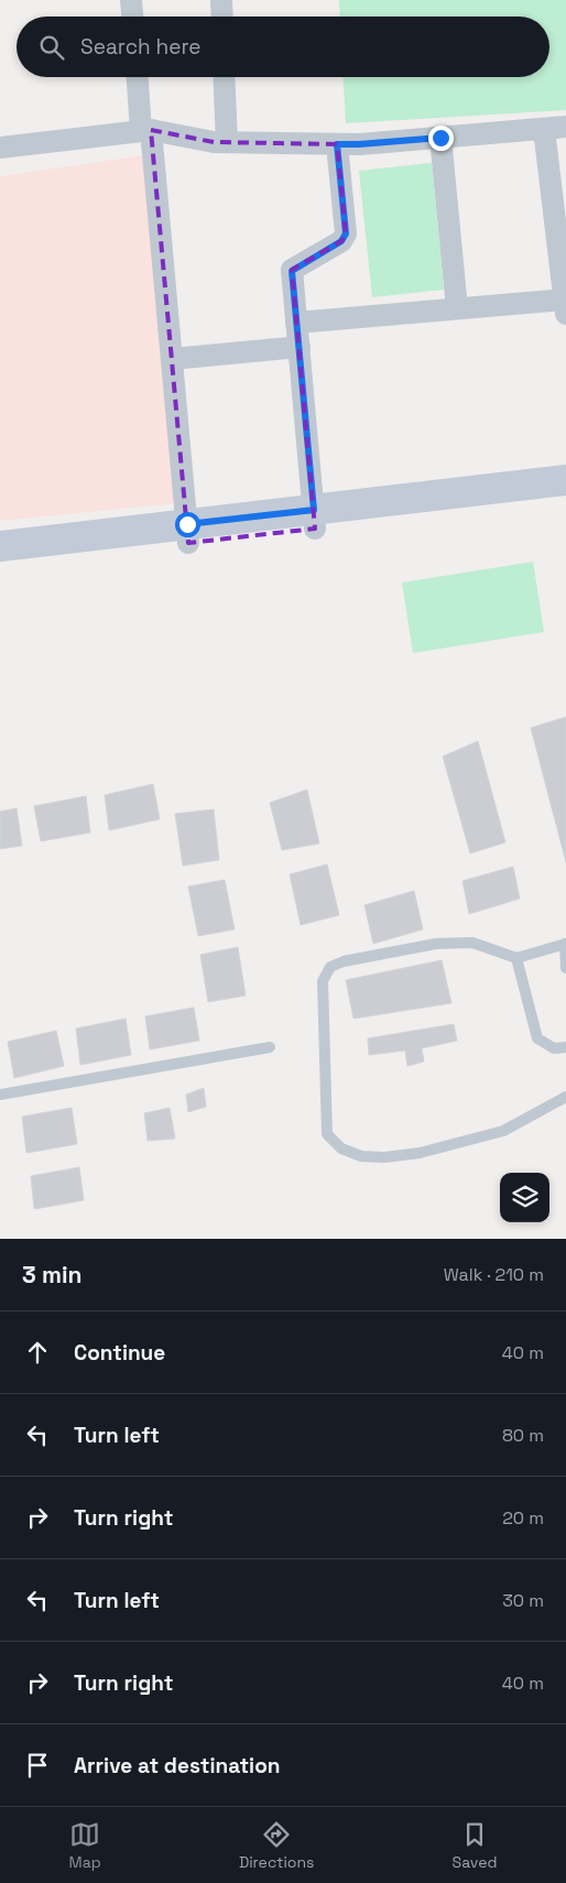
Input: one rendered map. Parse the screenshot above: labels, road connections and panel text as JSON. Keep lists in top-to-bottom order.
{
  "page": {
    "search": "Search here",
    "heading": ["3 min", "Walk · 210 m"],
    "list": [
      ["Continue", "40 m"],
      ["Turn left", "80 m"],
      ["Turn right", "20 m"],
      ["Turn left", "30 m"],
      ["Turn right", "40 m"],
      "Arrive at destination"
    ],
    "nav": ["Map", "Directions", "Saved"]
  }
}
